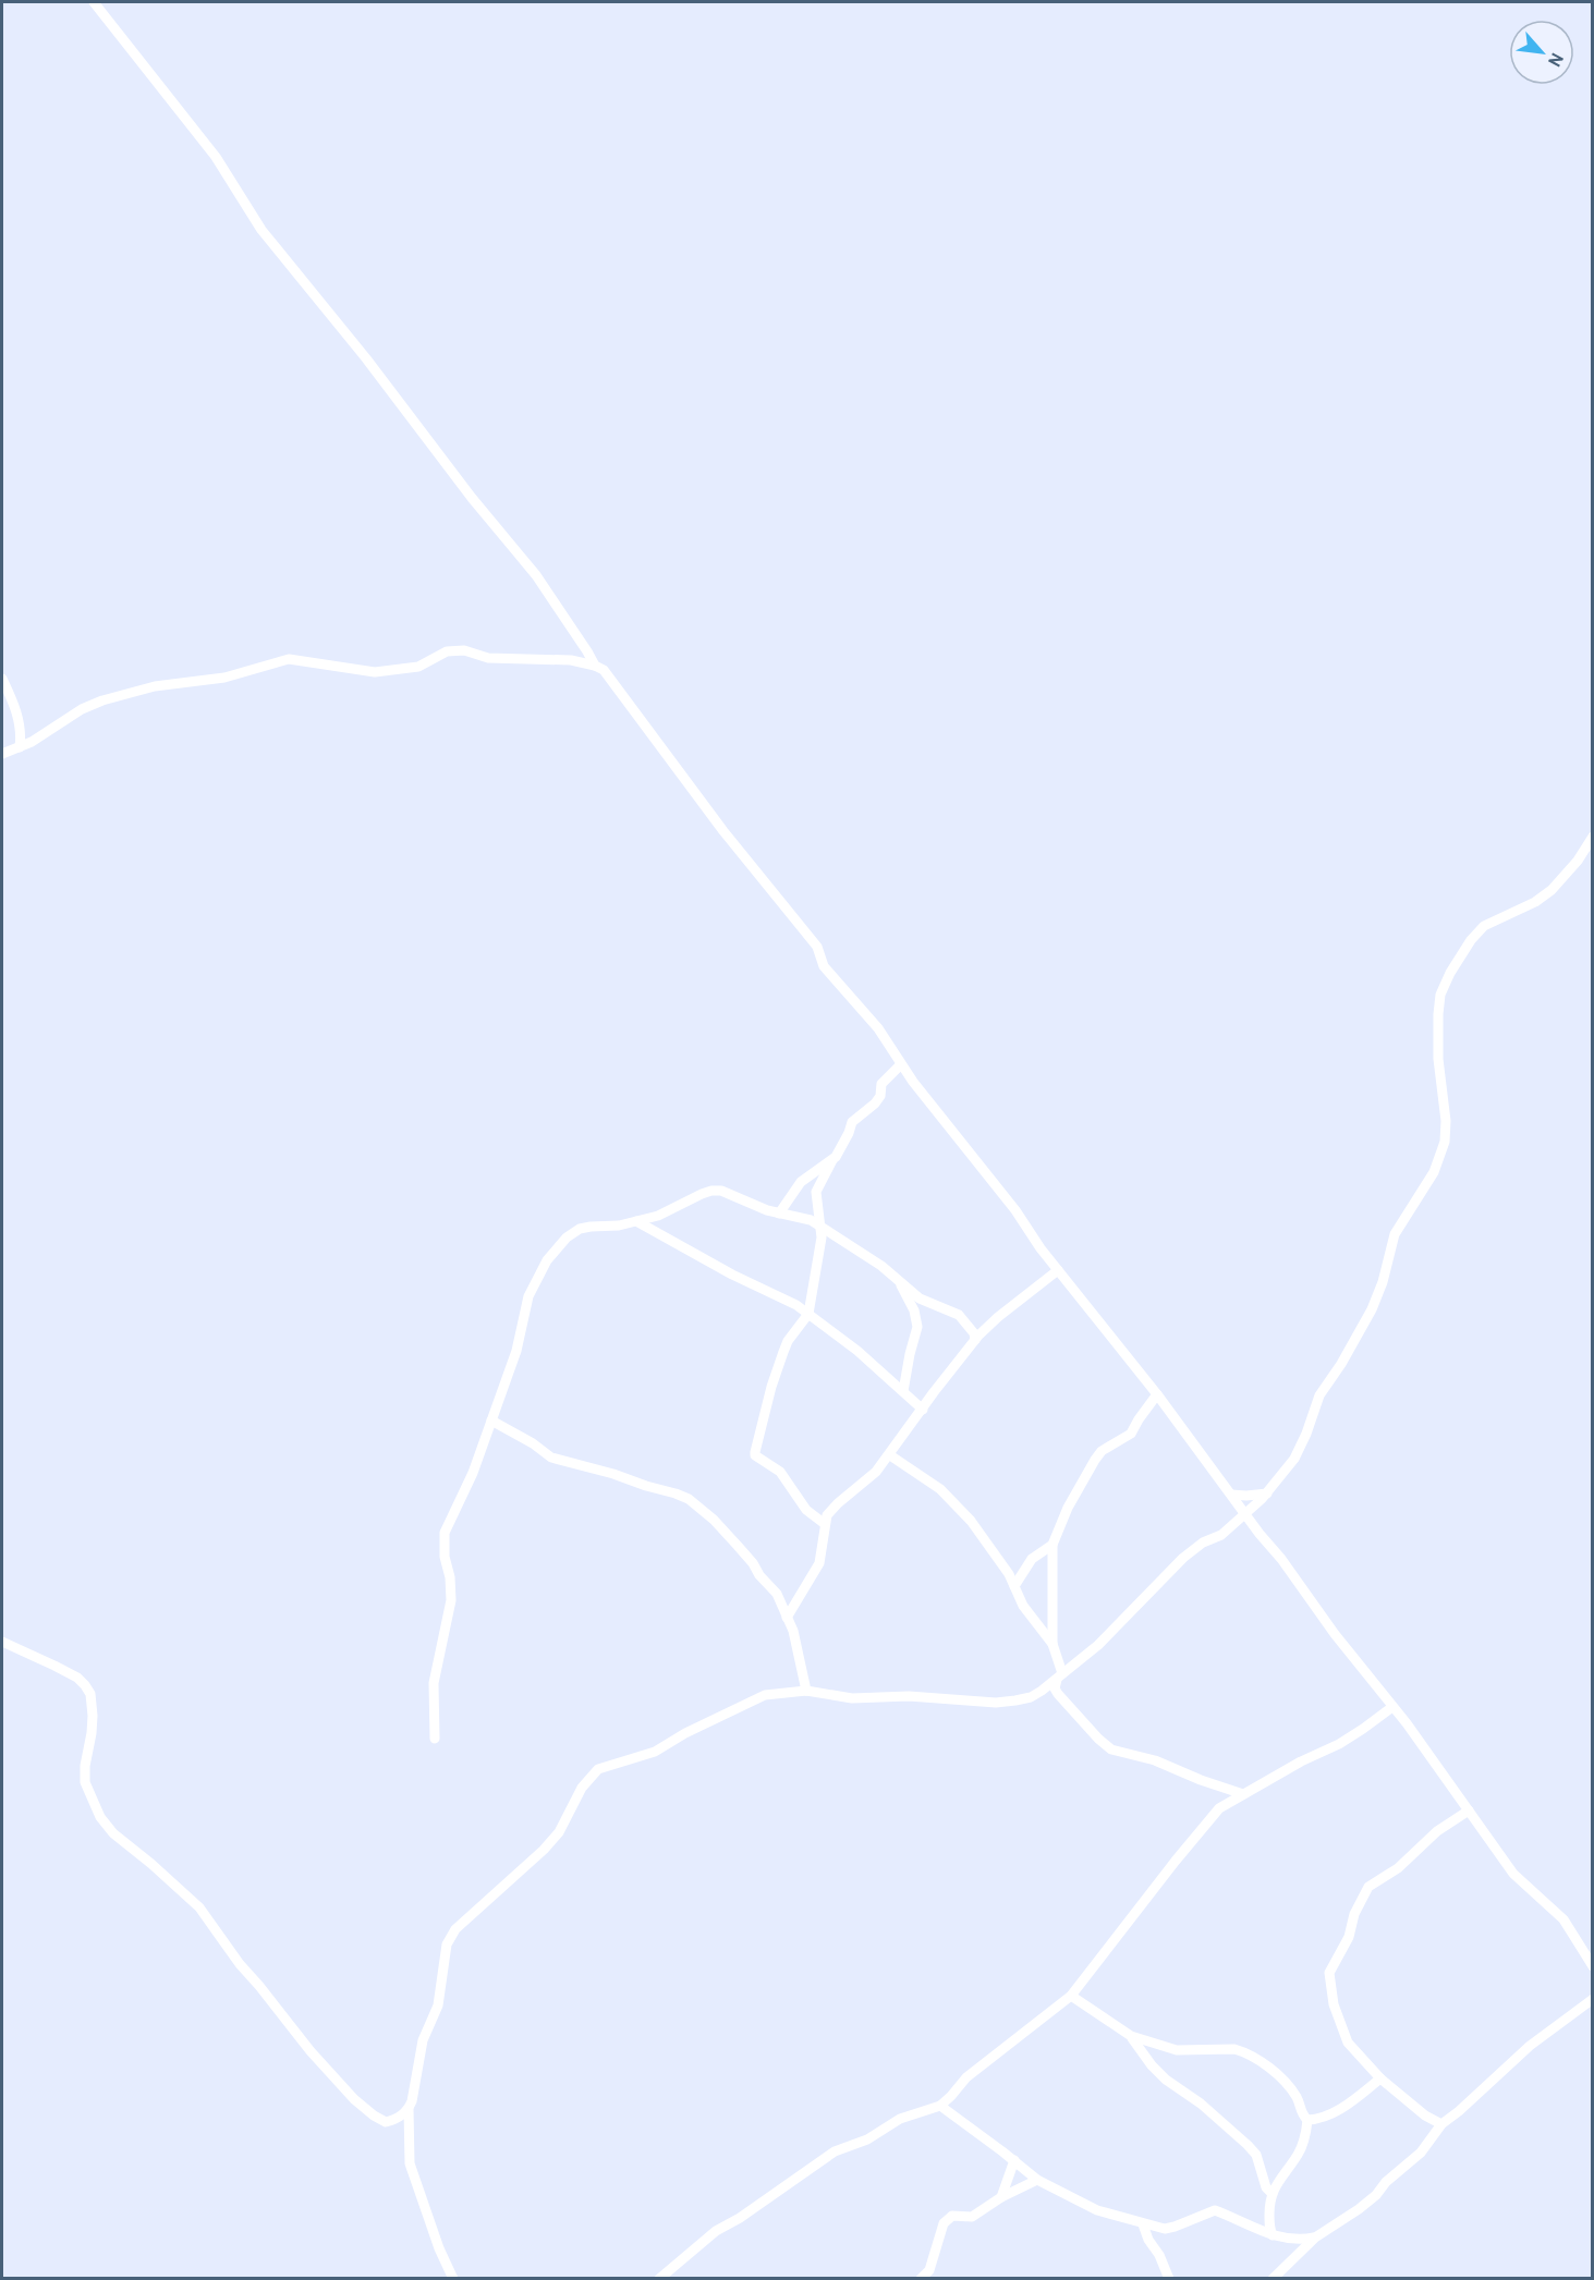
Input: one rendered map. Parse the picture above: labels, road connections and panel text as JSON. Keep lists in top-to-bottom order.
{
  "north": "bottom right"
}
